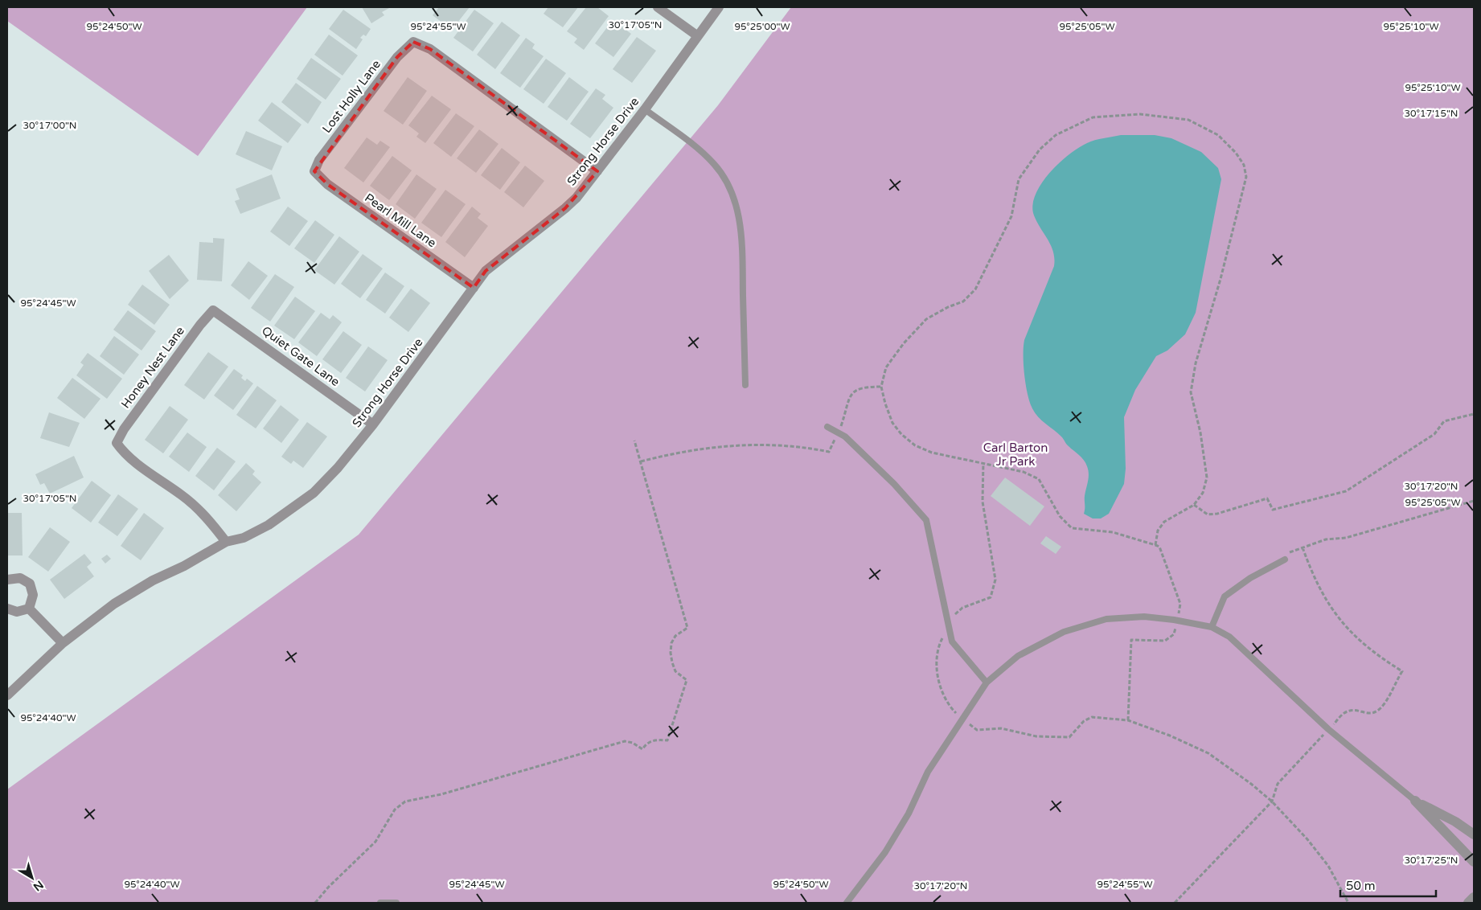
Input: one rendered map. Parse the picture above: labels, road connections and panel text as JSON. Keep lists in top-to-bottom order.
{
  "streets": {
    "street": [
      "Lost Holly Lane",
      "Strong Horse Drive",
      "Pearl Mill Lane",
      "Quiet Gate Lane",
      "Honey Nest Lane"
    ]
  },
  "crossings": [
    ["Lost Holly Lane", "Strong Horse Drive"],
    ["Lost Holly Lane", "Pearl Mill Lane"],
    ["Strong Horse Drive", "Pearl Mill Lane"],
    ["Strong Horse Drive", "Quiet Gate Lane"],
    ["Strong Horse Drive", "Honey Nest Lane"],
    ["Quiet Gate Lane", "Honey Nest Lane"]
  ],
  "parks": ["Carl Barton Jr Park"],
  "scale_bar": "50 m",
  "north": "bottom right",
  "coordinates": [
    "30°17'05\"N",
    "95°24'50\"W",
    "95°24'55\"W",
    "95°25'00\"W",
    "95°25'05\"W",
    "95°25'10\"W",
    "30°17'15\"N",
    "30°17'00\"N",
    "95°24'45\"W",
    "30°17'20\"N",
    "95°24'40\"W",
    "30°17'25\"N"
  ]
}
